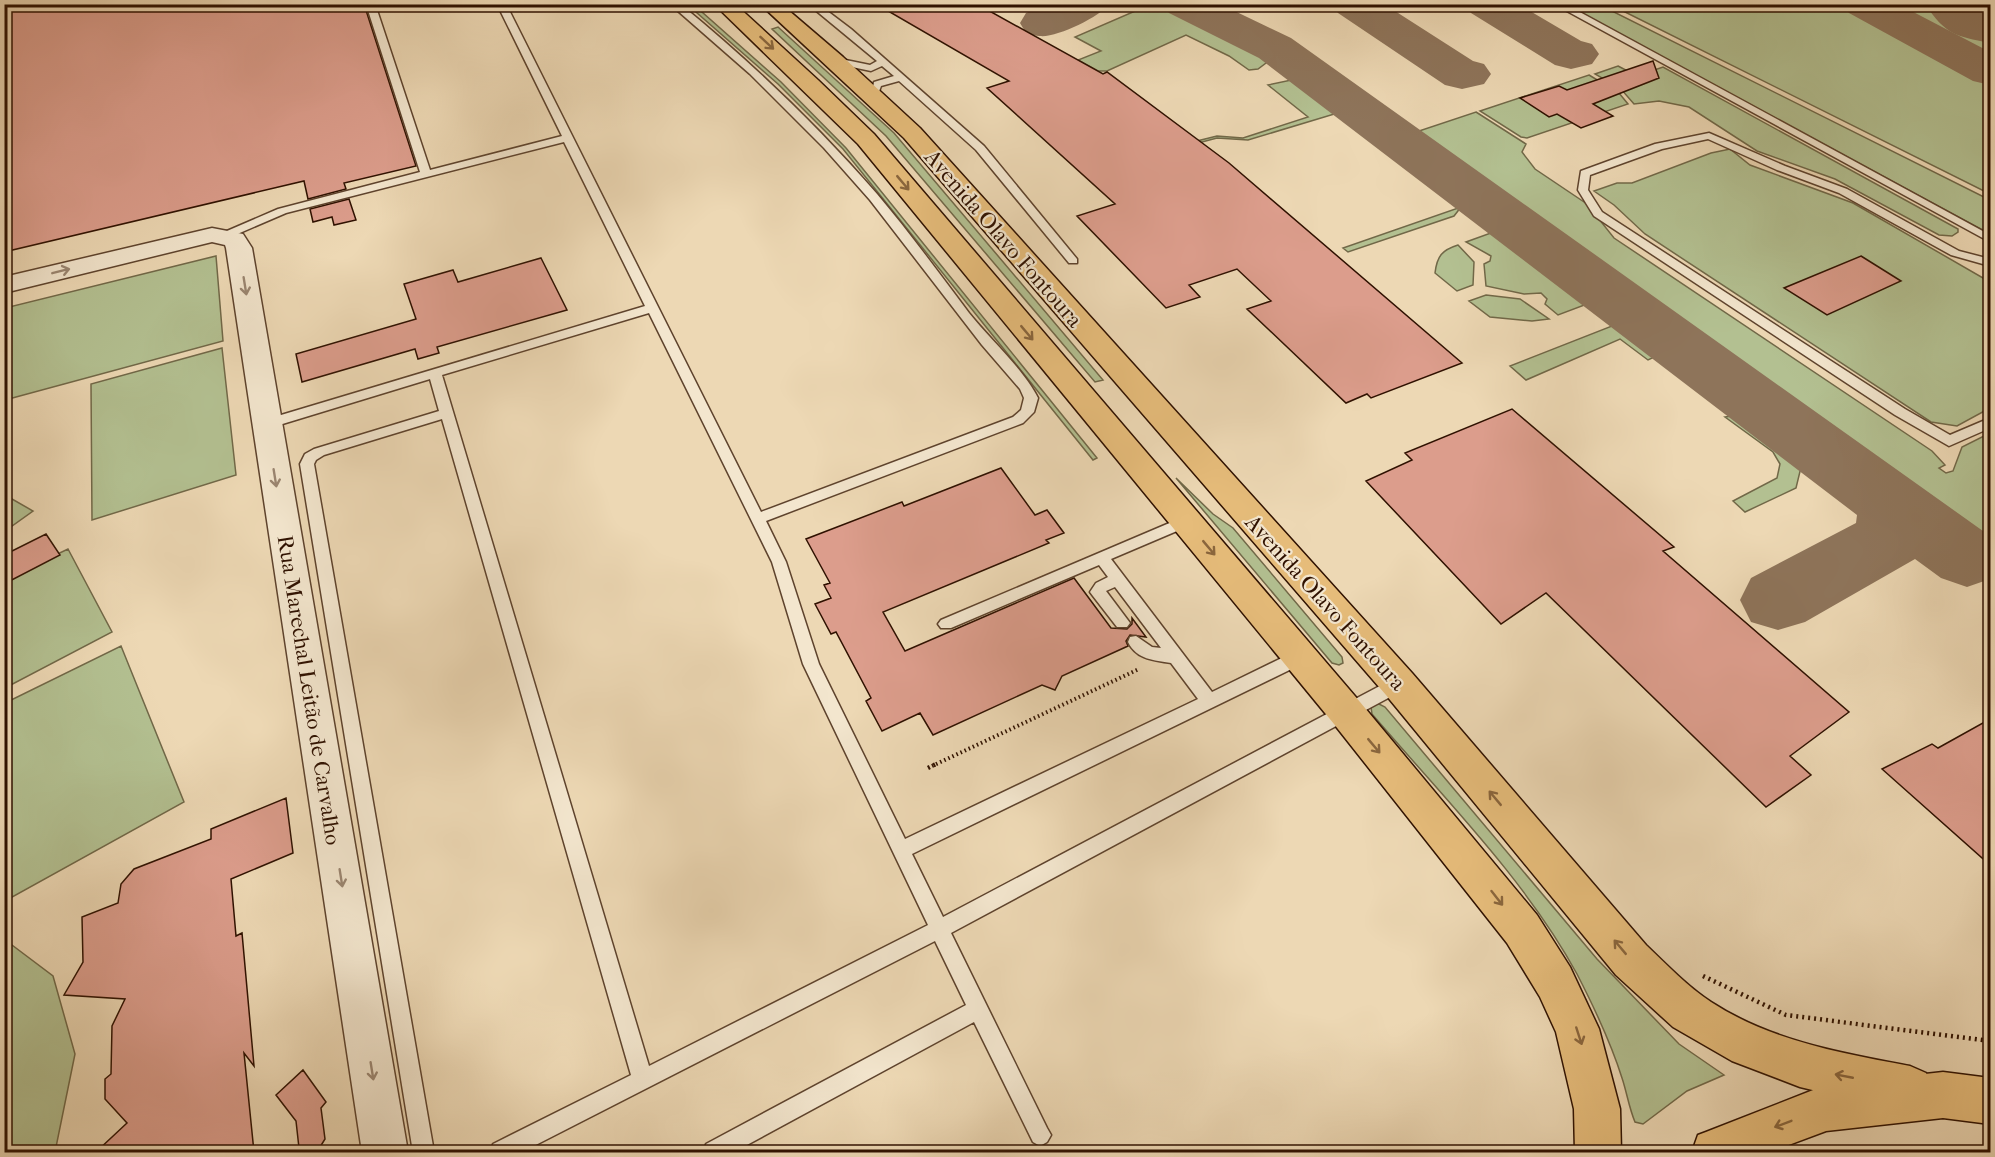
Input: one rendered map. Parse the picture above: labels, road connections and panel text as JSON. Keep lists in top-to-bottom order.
{
  "streets": {
    "main road": ["Avenida Olavo Fontoura"],
    "street": ["Rua Marechal Leitão de Carvalho"]
  },
  "one_way": ["Rua Marechal Leitão de Carvalho"]
}
